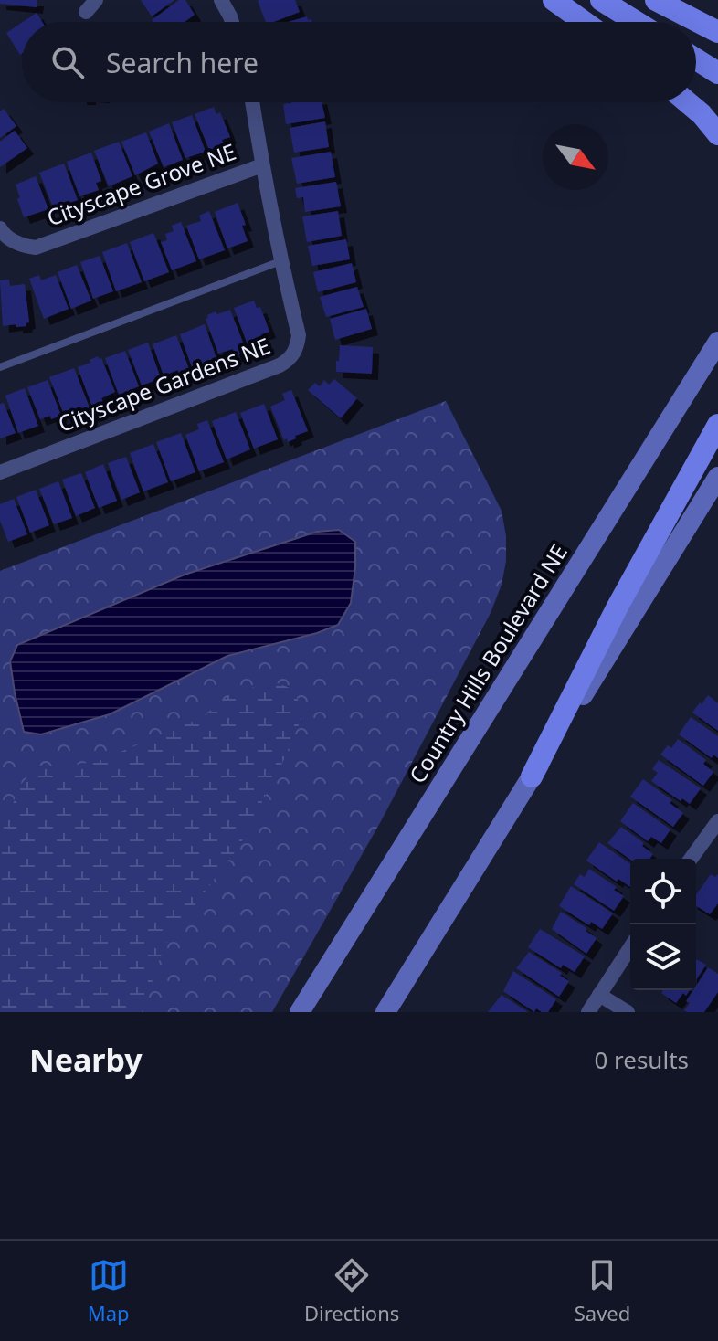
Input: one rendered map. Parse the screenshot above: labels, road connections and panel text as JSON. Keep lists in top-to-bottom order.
{
  "streets": {
    "main road": ["Country Hills Boulevard NE"],
    "street": ["Cityscape Grove NE", "Cityscape Gardens NE"]
  },
  "crossings": [
    ["Cityscape Grove NE", "Cityscape Gardens NE"]
  ],
  "north": "bottom right",
  "page": {
    "search": "Search here",
    "heading": ["Nearby", "0 results"],
    "nav": ["Map", "Directions", "Saved"]
  }
}
